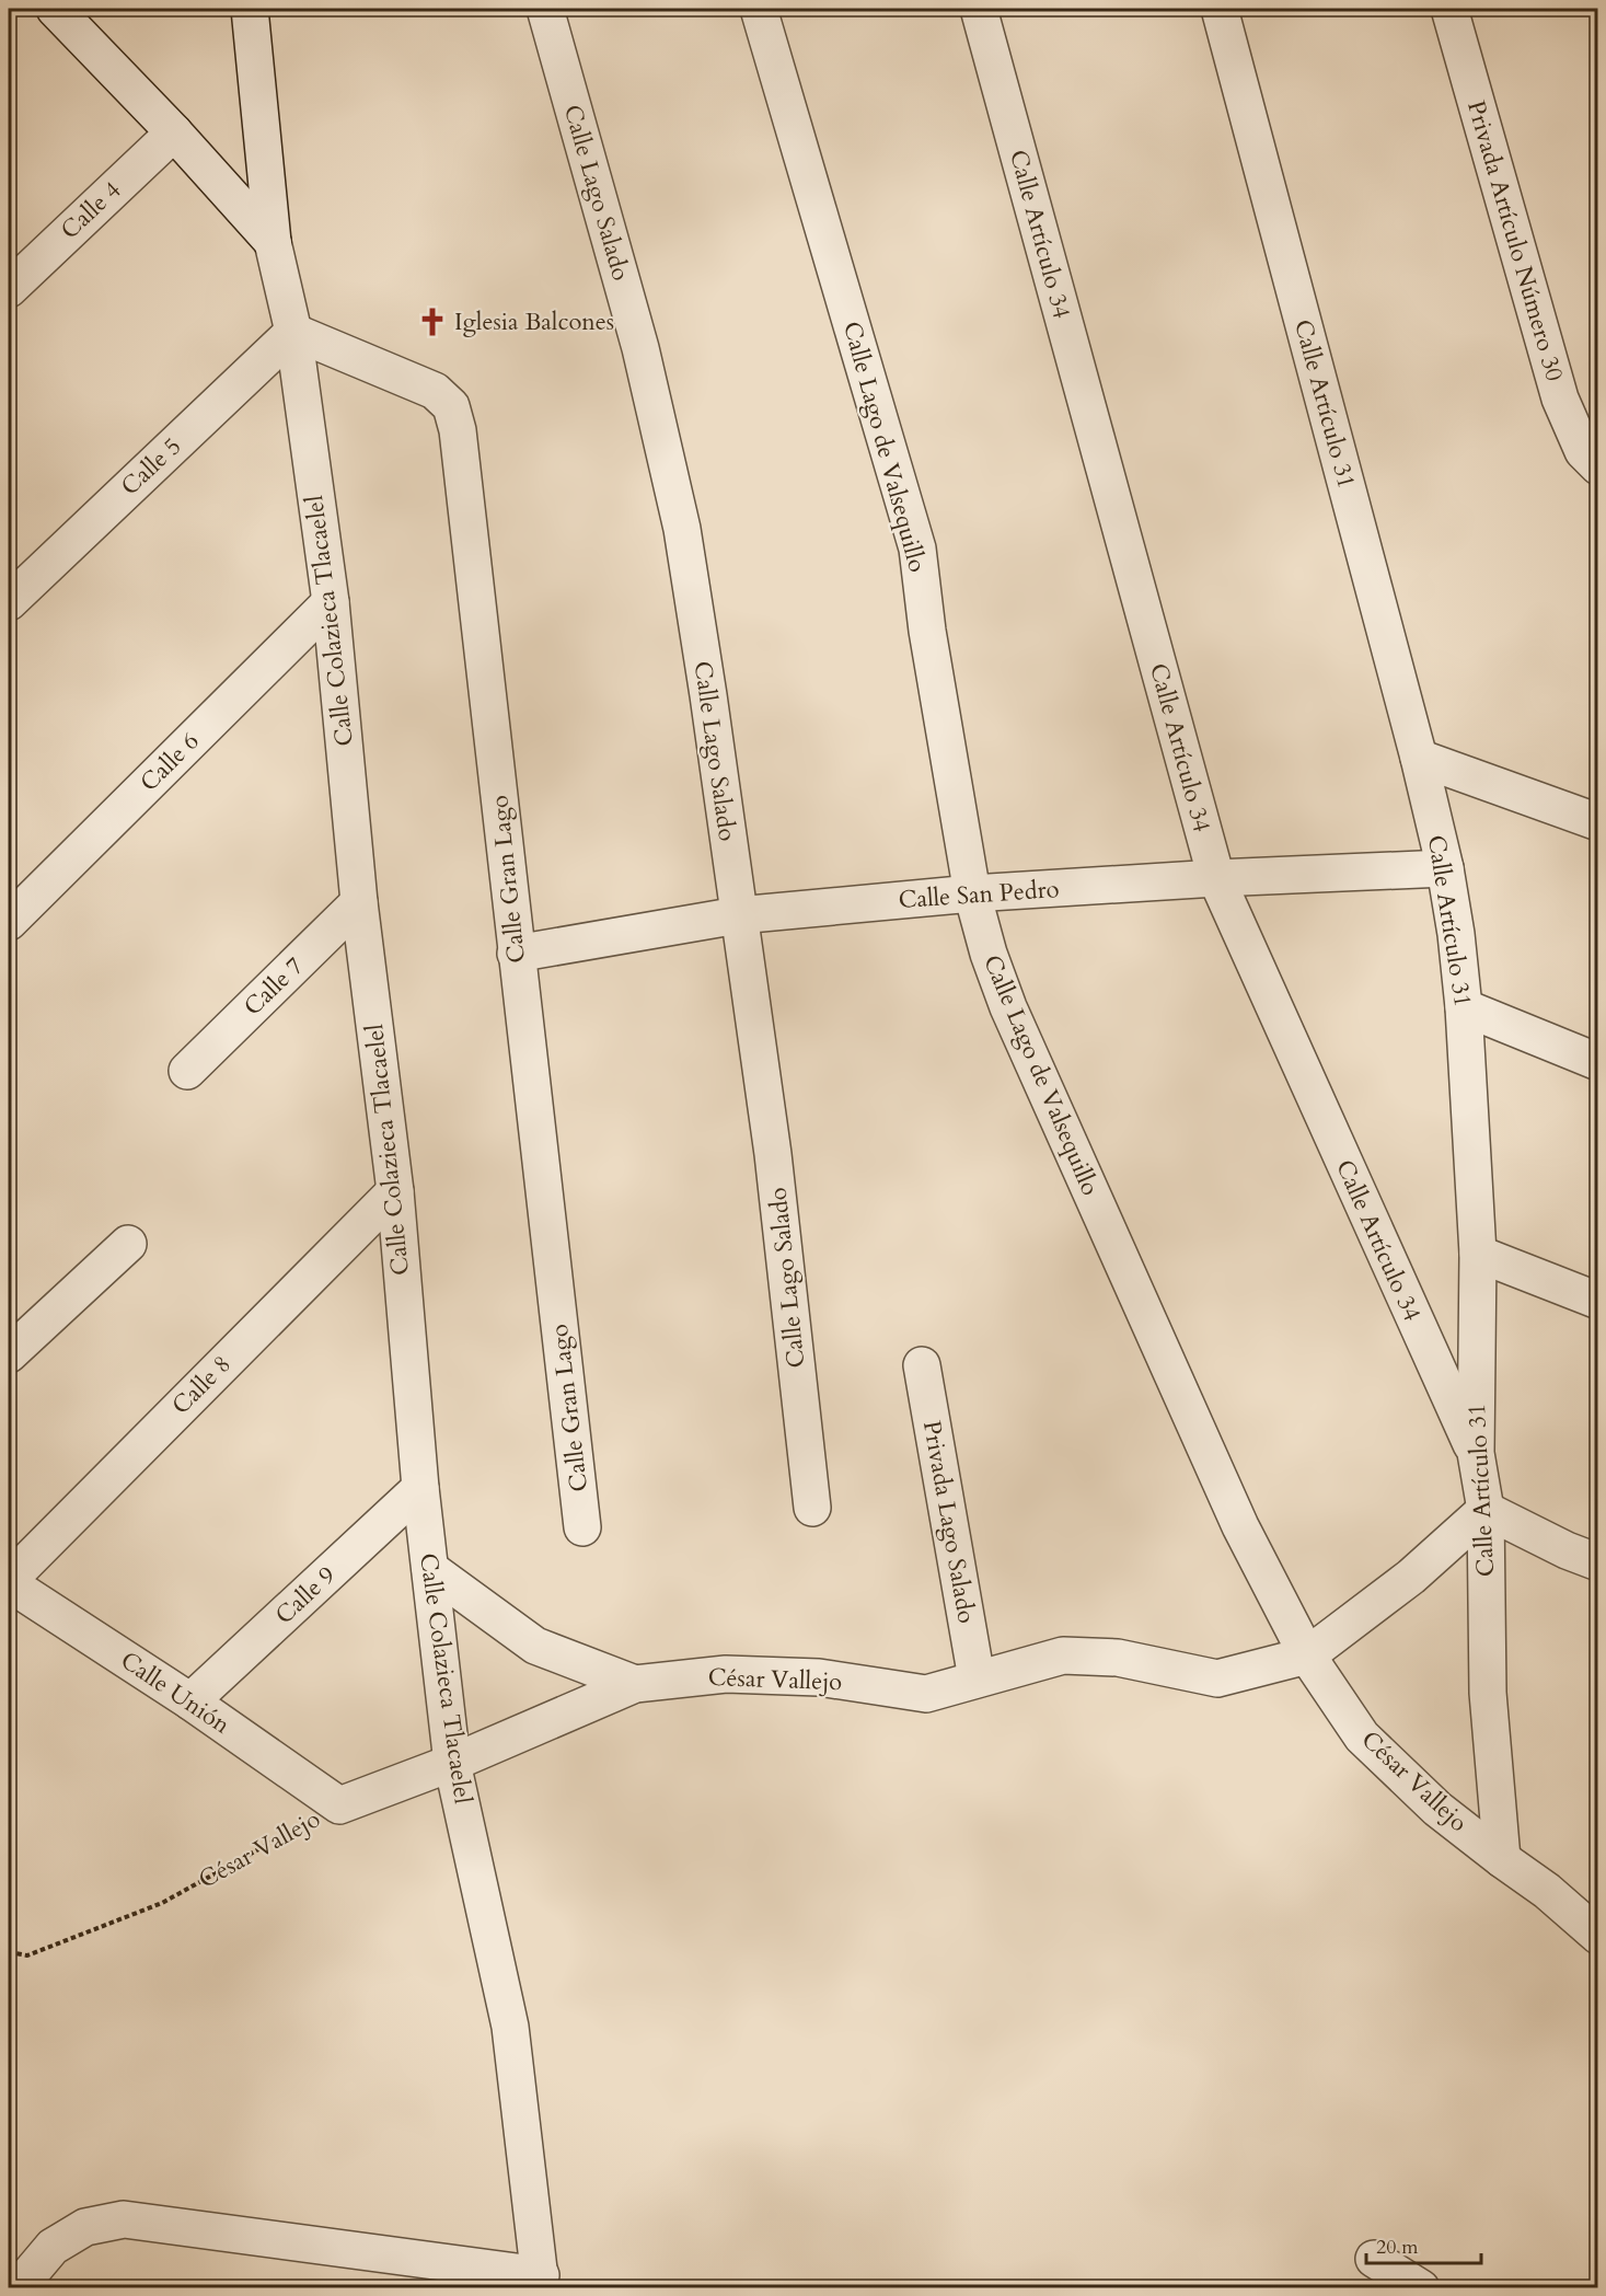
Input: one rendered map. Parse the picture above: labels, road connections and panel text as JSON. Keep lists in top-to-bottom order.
{
  "streets": {
    "street": [
      "Calle Lago Salado",
      "Calle 4",
      "Calle Artículo 34",
      "Privada Artículo Número 30",
      "Calle Artículo 31",
      "Calle Lago de Valsequillo",
      "Calle 5",
      "Calle Colazieca Tlacaelel",
      "Calle 6",
      "Calle Gran Lago",
      "Calle San Pedro",
      "Calle 7",
      "Calle 8",
      "Privada Lago Salado",
      "Calle 9",
      "César Vallejo",
      "Calle Unión"
    ]
  },
  "crossings": [
    ["Calle Lago Salado", "Calle San Pedro"],
    ["Calle Artículo 34", "Calle Artículo 31"],
    ["Calle Artículo 34", "Calle San Pedro"],
    ["Calle Artículo 31", "Calle San Pedro"],
    ["Calle Artículo 31", "César Vallejo"],
    ["Calle Lago de Valsequillo", "Calle San Pedro"],
    ["Calle Lago de Valsequillo", "César Vallejo"],
    ["Calle 5", "Calle Colazieca Tlacaelel"],
    ["Calle 5", "Calle Gran Lago"],
    ["Calle Colazieca Tlacaelel", "Calle 6"],
    ["Calle Colazieca Tlacaelel", "Calle Gran Lago"],
    ["Calle Colazieca Tlacaelel", "Calle 7"],
    ["Calle Colazieca Tlacaelel", "Calle 8"],
    ["Calle Colazieca Tlacaelel", "Calle 9"],
    ["Calle Colazieca Tlacaelel", "César Vallejo"],
    ["Calle Gran Lago", "Calle San Pedro"],
    ["Calle 8", "Calle Unión"],
    ["Privada Lago Salado", "César Vallejo"],
    ["Calle 9", "Calle Unión"],
    ["César Vallejo", "Calle Unión"]
  ],
  "places": {
    "church": ["Iglesia Balcones"]
  },
  "scale_bar": "20 m"
}
